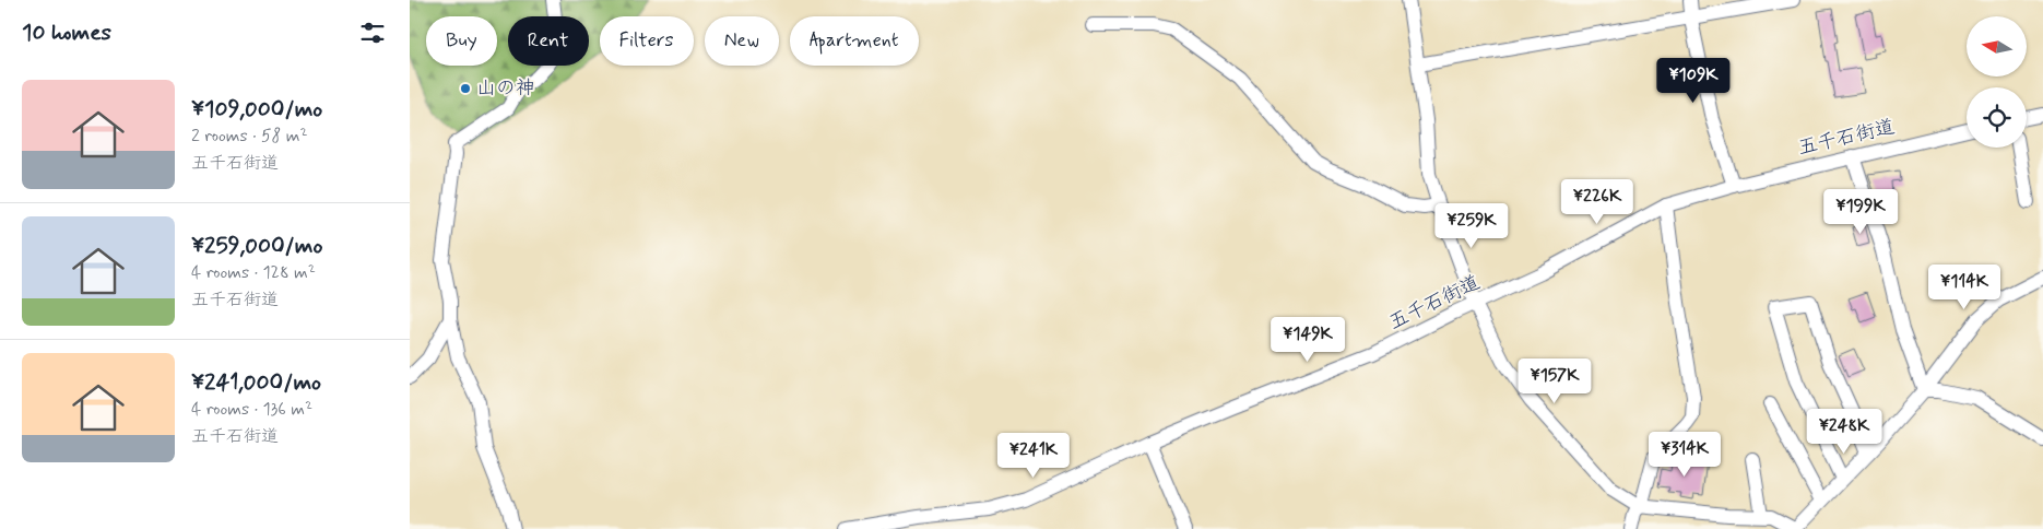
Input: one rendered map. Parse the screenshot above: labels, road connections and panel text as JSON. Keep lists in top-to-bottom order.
{
  "streets": {
    "street": ["五千石街道"]
  },
  "places": ["山の神"],
  "north": "left",
  "page": {
    "heading": "10 homes",
    "chip": [
      "Buy",
      "Rent",
      "Filters",
      "New",
      "Apartment"
    ],
    "price": [
      "¥109K",
      "¥226K",
      "¥199K",
      "¥259K",
      "¥114K",
      "¥149K",
      "¥157K",
      "¥248K",
      "¥314K",
      "¥241K"
    ],
    "list": [
      {
        "name": "¥109,000/mo",
        "note": "2 rooms · 58 m² · 五千石街道"
      },
      {
        "name": "¥259,000/mo",
        "note": "4 rooms · 128 m² · 五千石街道"
      },
      {
        "name": "¥241,000/mo",
        "note": "4 rooms · 136 m² · 五千石街道"
      }
    ]
  }
}
